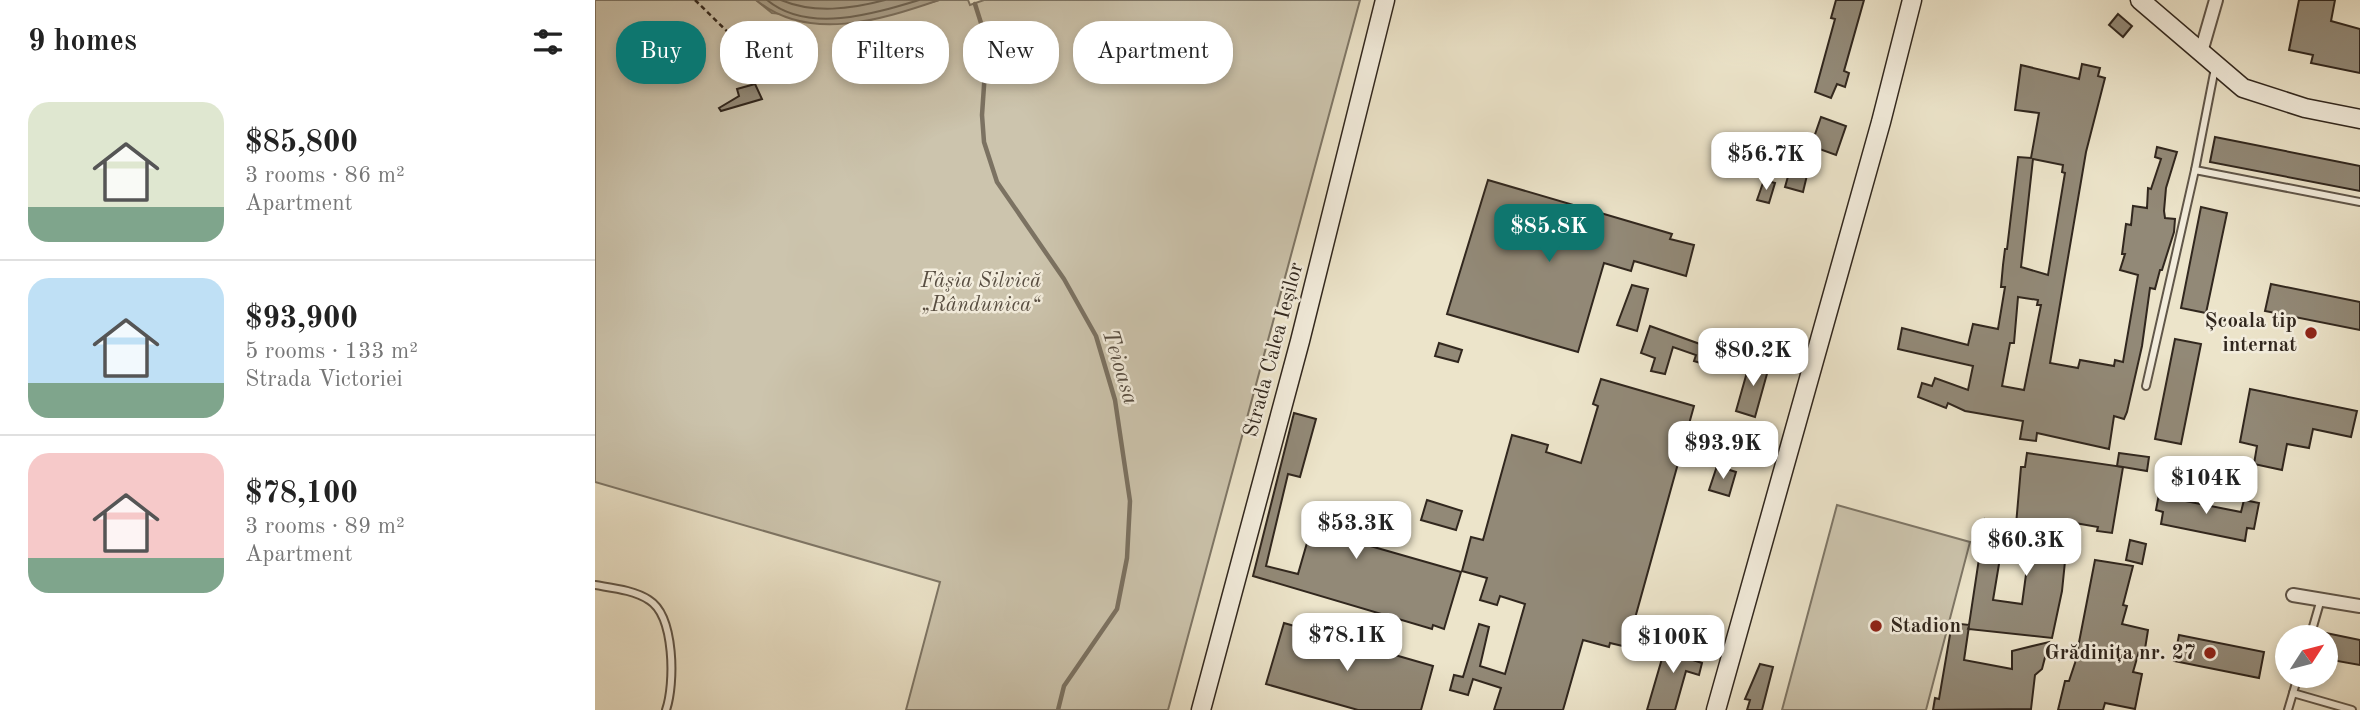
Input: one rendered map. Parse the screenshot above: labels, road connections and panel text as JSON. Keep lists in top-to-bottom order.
{
  "streets": {
    "street": ["Strada Calea Ieșilor"]
  },
  "water": ["Teioasa"],
  "parks": ["Fâşia Silvică „Rândunica“"],
  "places": ["Școala tip internat", "Stadion", "Grădinița nr. 27"],
  "north": "top right",
  "page": {
    "heading": "9 homes",
    "chip": [
      "Buy",
      "Rent",
      "Filters",
      "New",
      "Apartment"
    ],
    "list": [
      {
        "name": "$85,800",
        "note": "3 rooms · 86 m² · Apartment"
      },
      {
        "name": "$93,900",
        "note": "5 rooms · 133 m² · Strada Victoriei"
      },
      {
        "name": "$78,100",
        "note": "3 rooms · 89 m² · Apartment"
      }
    ],
    "price": [
      "$56.7K",
      "$85.8K",
      "$80.2K",
      "$93.9K",
      "$104K",
      "$53.3K",
      "$60.3K",
      "$78.1K",
      "$100K"
    ]
  }
}
